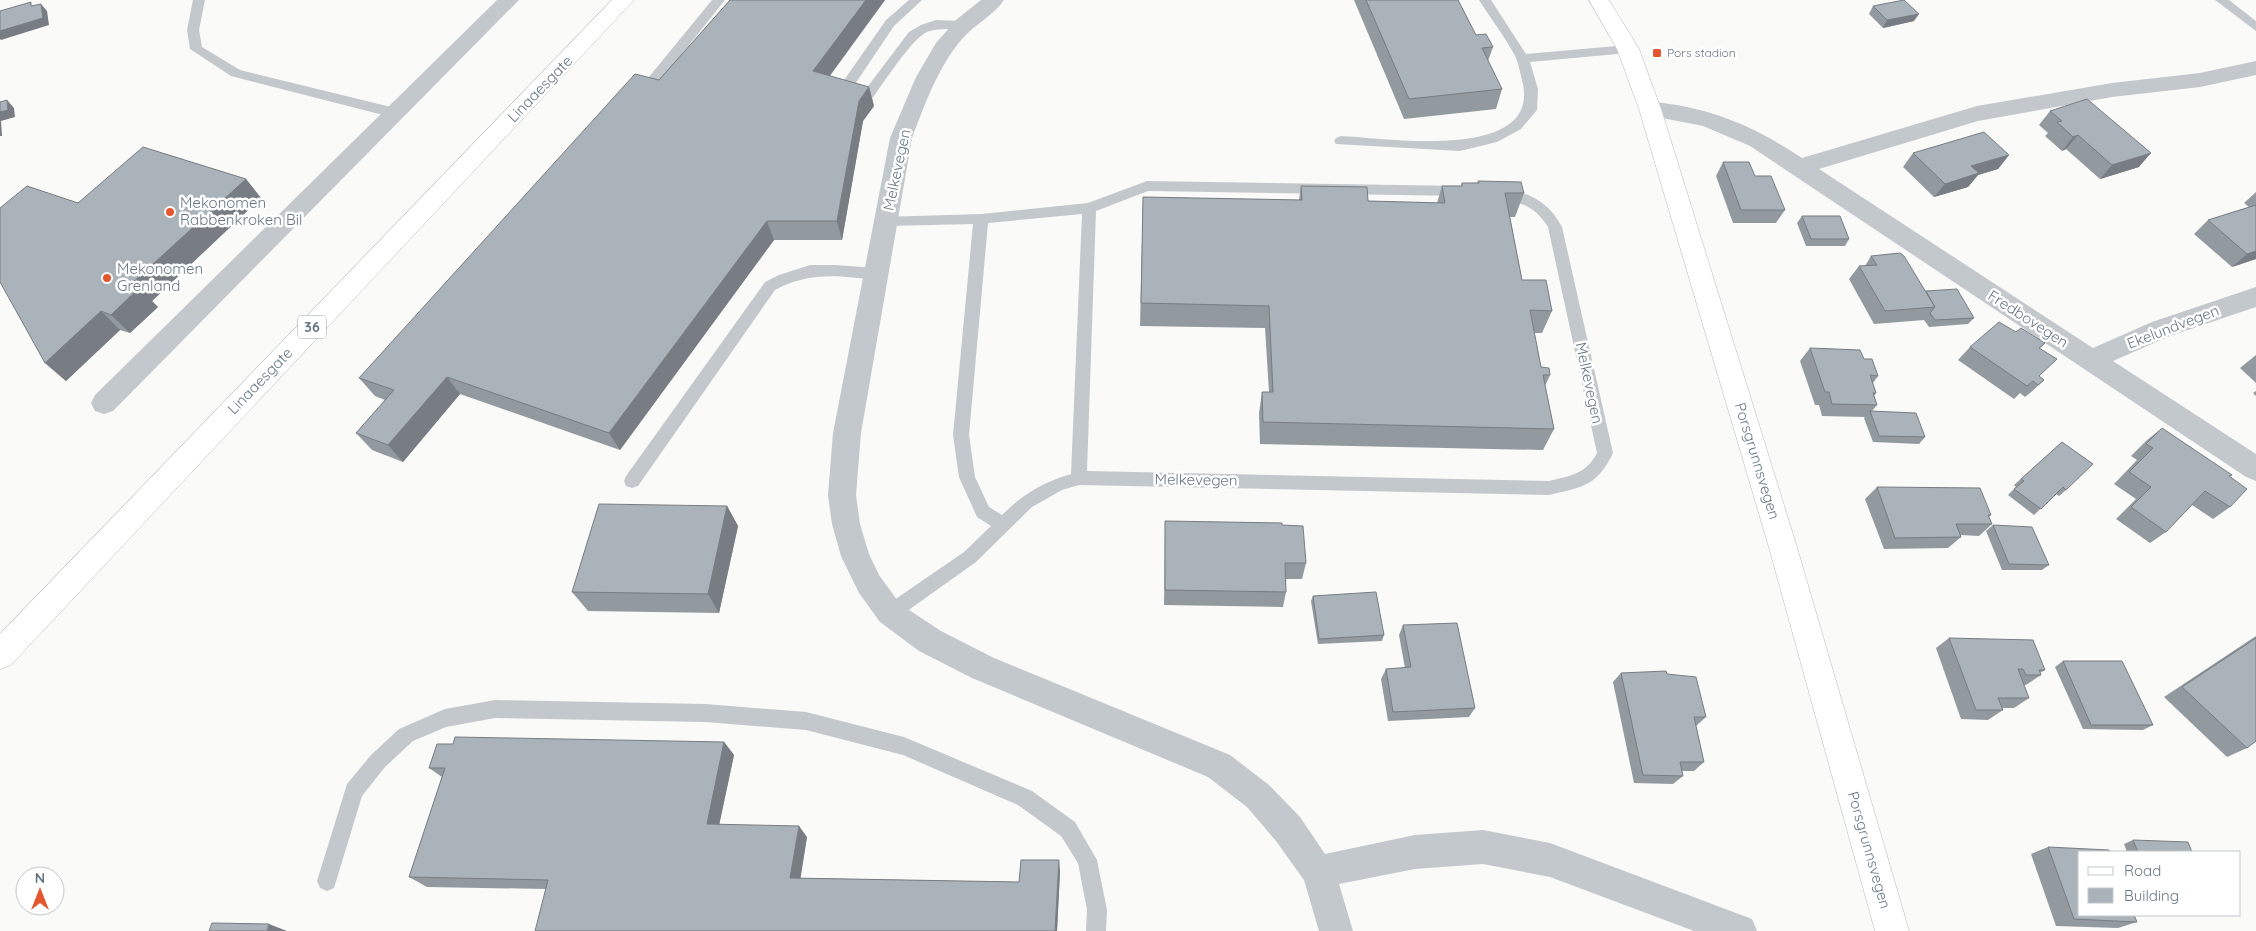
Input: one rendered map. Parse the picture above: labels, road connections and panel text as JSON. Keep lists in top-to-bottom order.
{
  "streets": {
    "main road": ["Linaaesgate", "36", "Porsgrunnsvegen"],
    "street": ["Melkevegen", "Fredbovegen", "Ekelundvegen"]
  },
  "crossings": [
    ["Fredbovegen", "Ekelundvegen"],
    ["Fredbovegen", "Porsgrunnsvegen"]
  ],
  "places": {
    "transit": ["Pors stadion"],
    "other": ["Mekonomen Rabbenkroken Bil", "Mekonomen Grenland"]
  },
  "legend": ["Road", "Building"],
  "north": "top"
}
